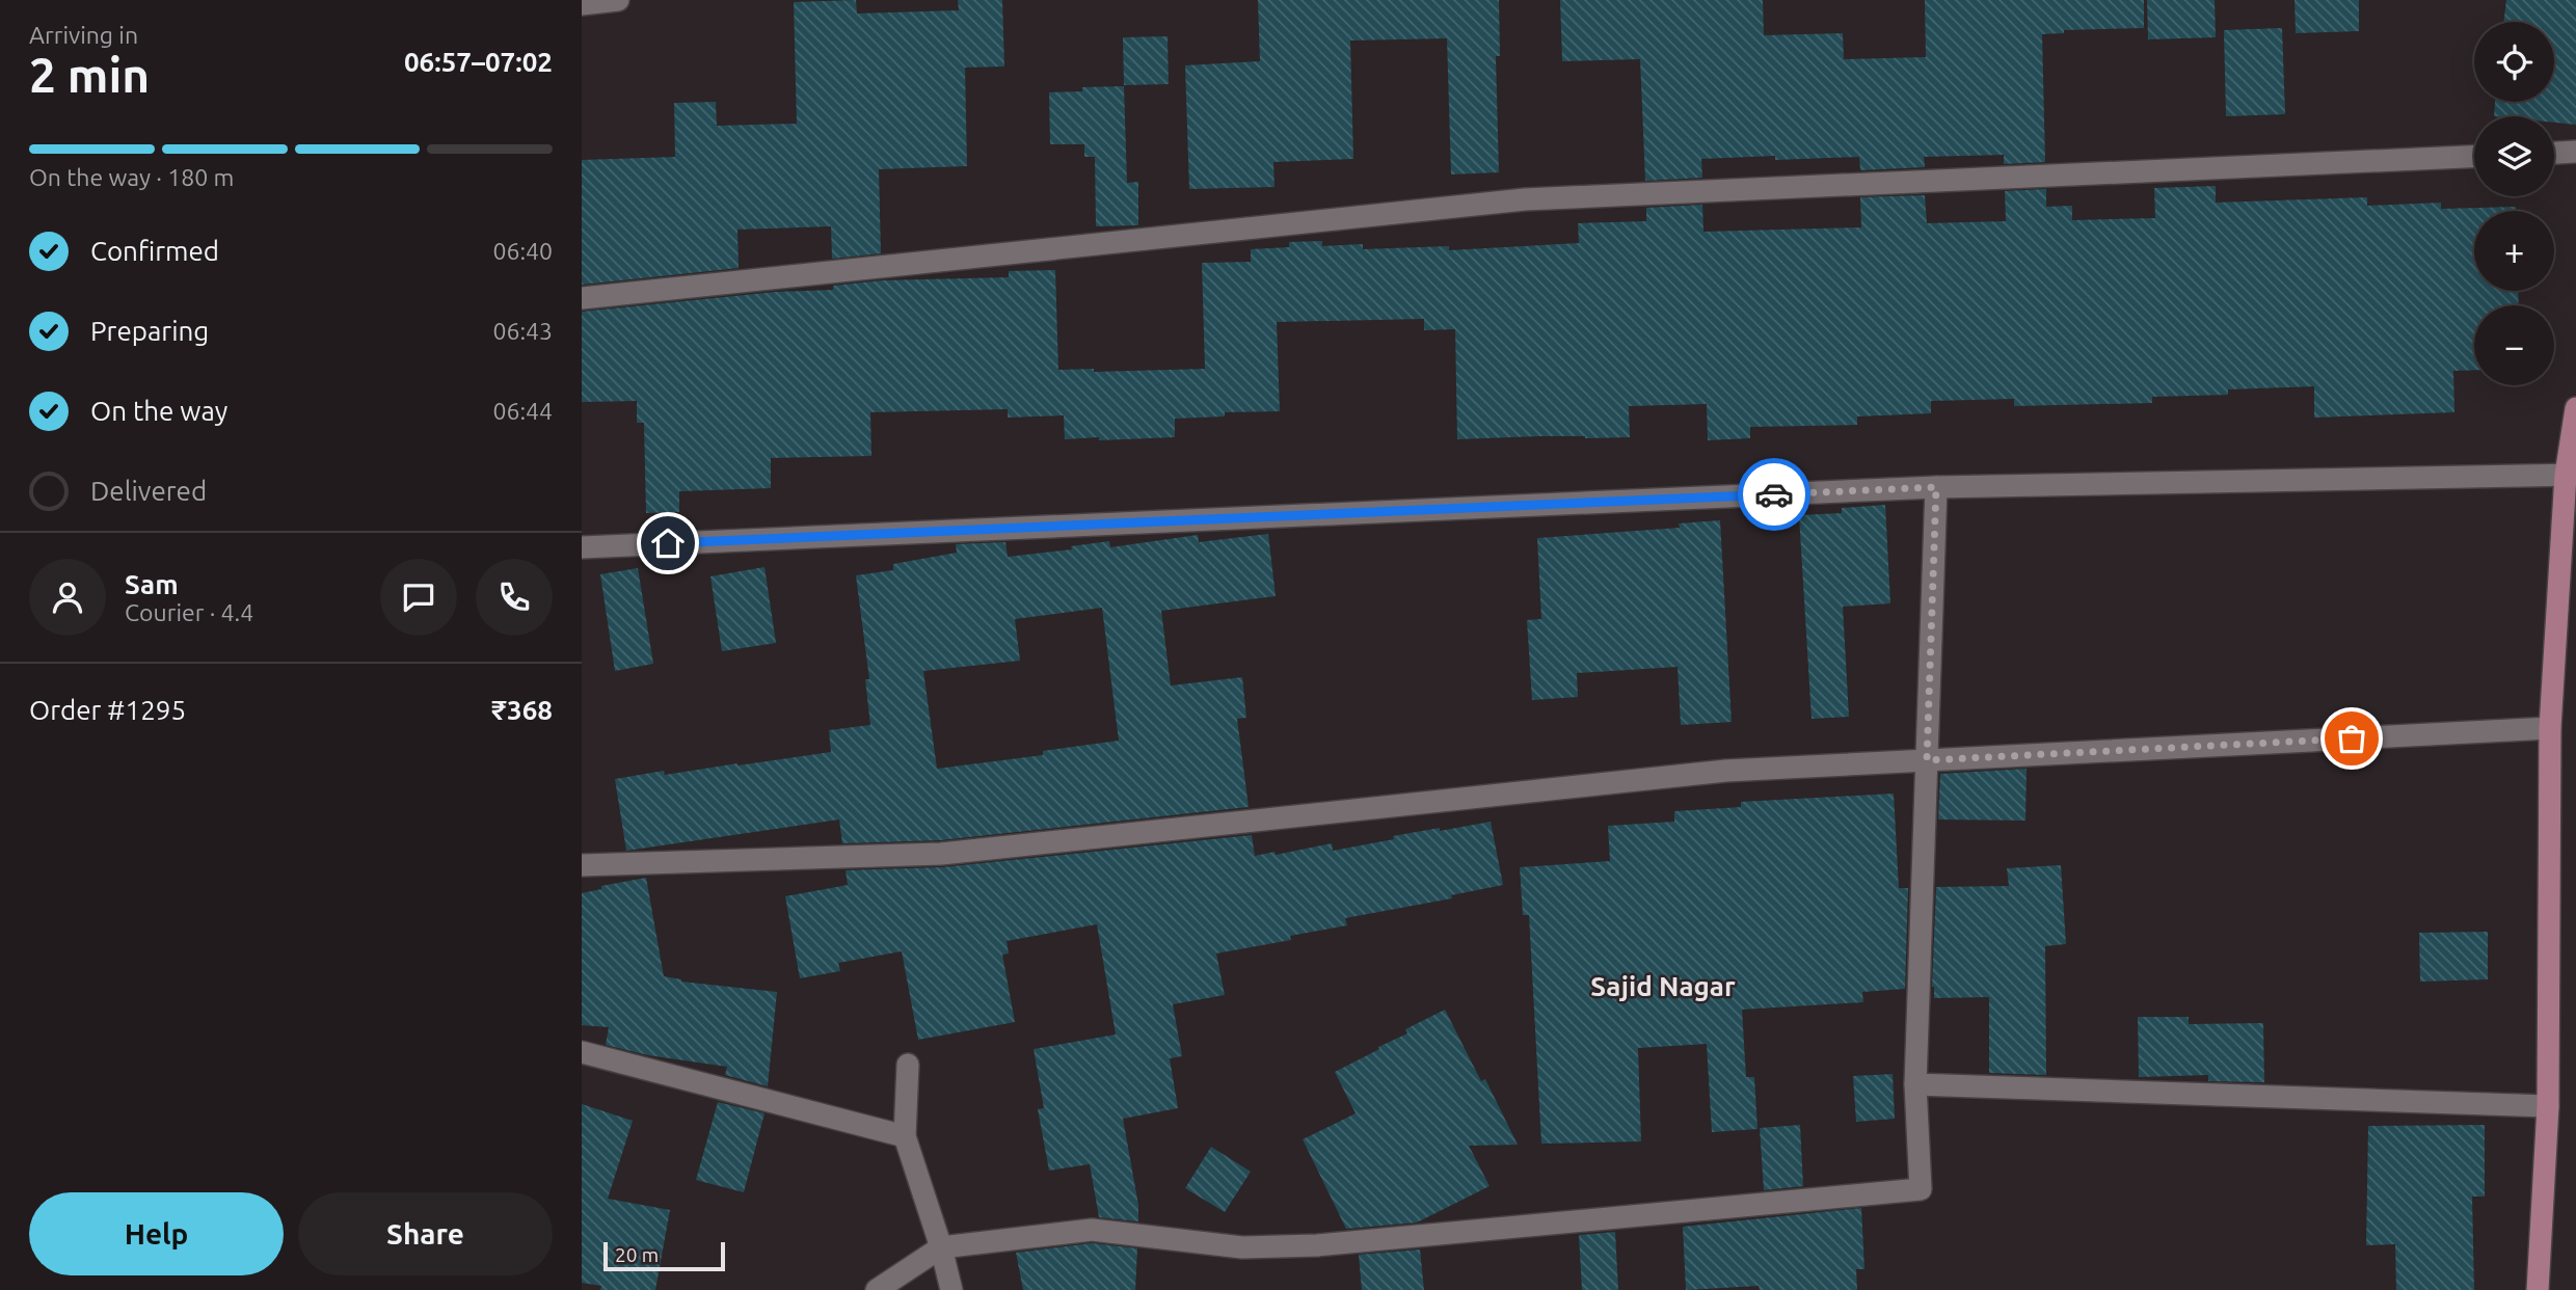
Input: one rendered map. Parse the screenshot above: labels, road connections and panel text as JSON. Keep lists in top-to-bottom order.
{
  "districts": ["Sajid Nagar"],
  "scale_bar": "20 m",
  "page": {
    "heading": ["2 min", "Arriving in", "06:57–07:02"],
    "panel": [
      "Sam",
      "Courier · 4.4",
      "Order #1295",
      "₹368"
    ],
    "map_buttons": ["+", "−"],
    "bar": "On the way · 180 m",
    "list": [
      ["Confirmed", "06:40"],
      ["Preparing", "06:43"],
      ["On the way", "06:44"],
      "Delivered"
    ],
    "buttons": ["Help", "Share"],
    "scale": "20 m"
  }
}
